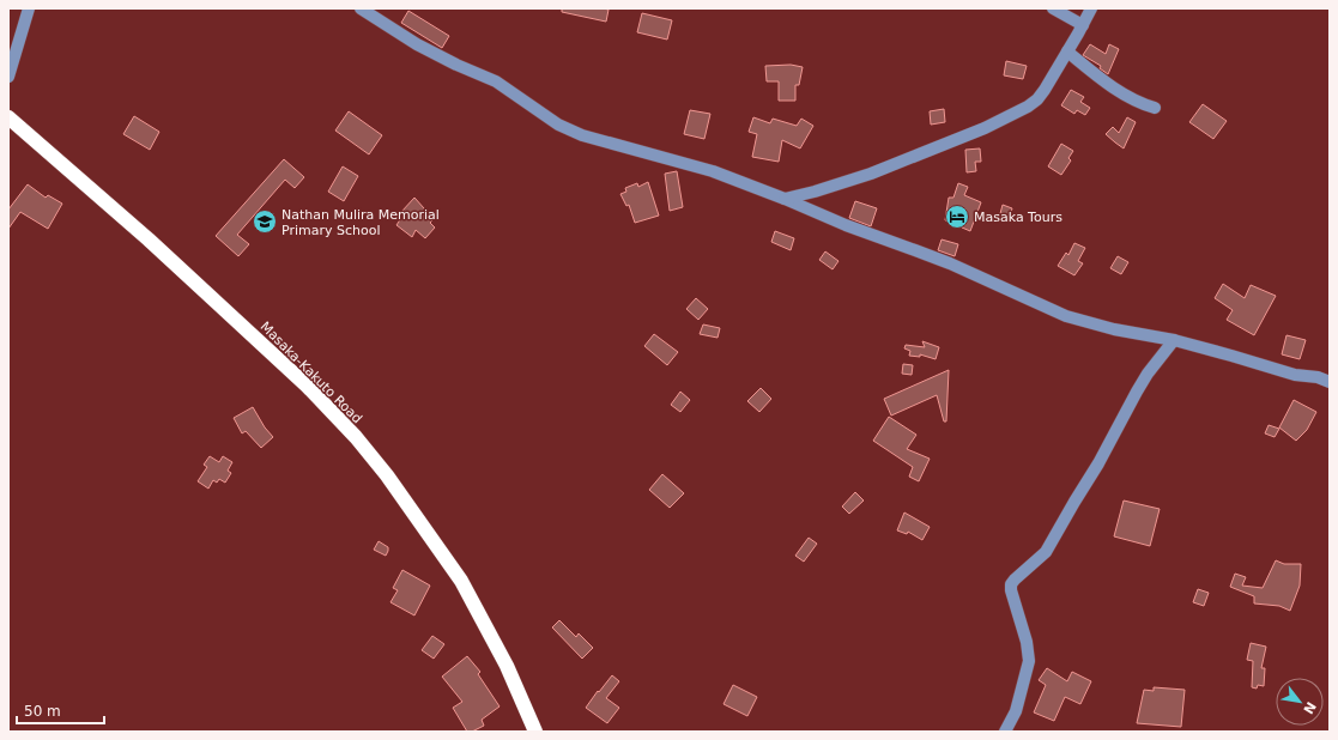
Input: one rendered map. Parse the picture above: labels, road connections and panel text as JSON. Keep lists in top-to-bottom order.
{
  "streets": {
    "highway": ["Masaka-Kakuto Road"]
  },
  "places": {
    "hotel": ["Masaka Tours"],
    "school or university": ["Nathan Mulira Memorial Primary School"]
  },
  "scale_bar": "50 m",
  "north": "bottom right"
}
